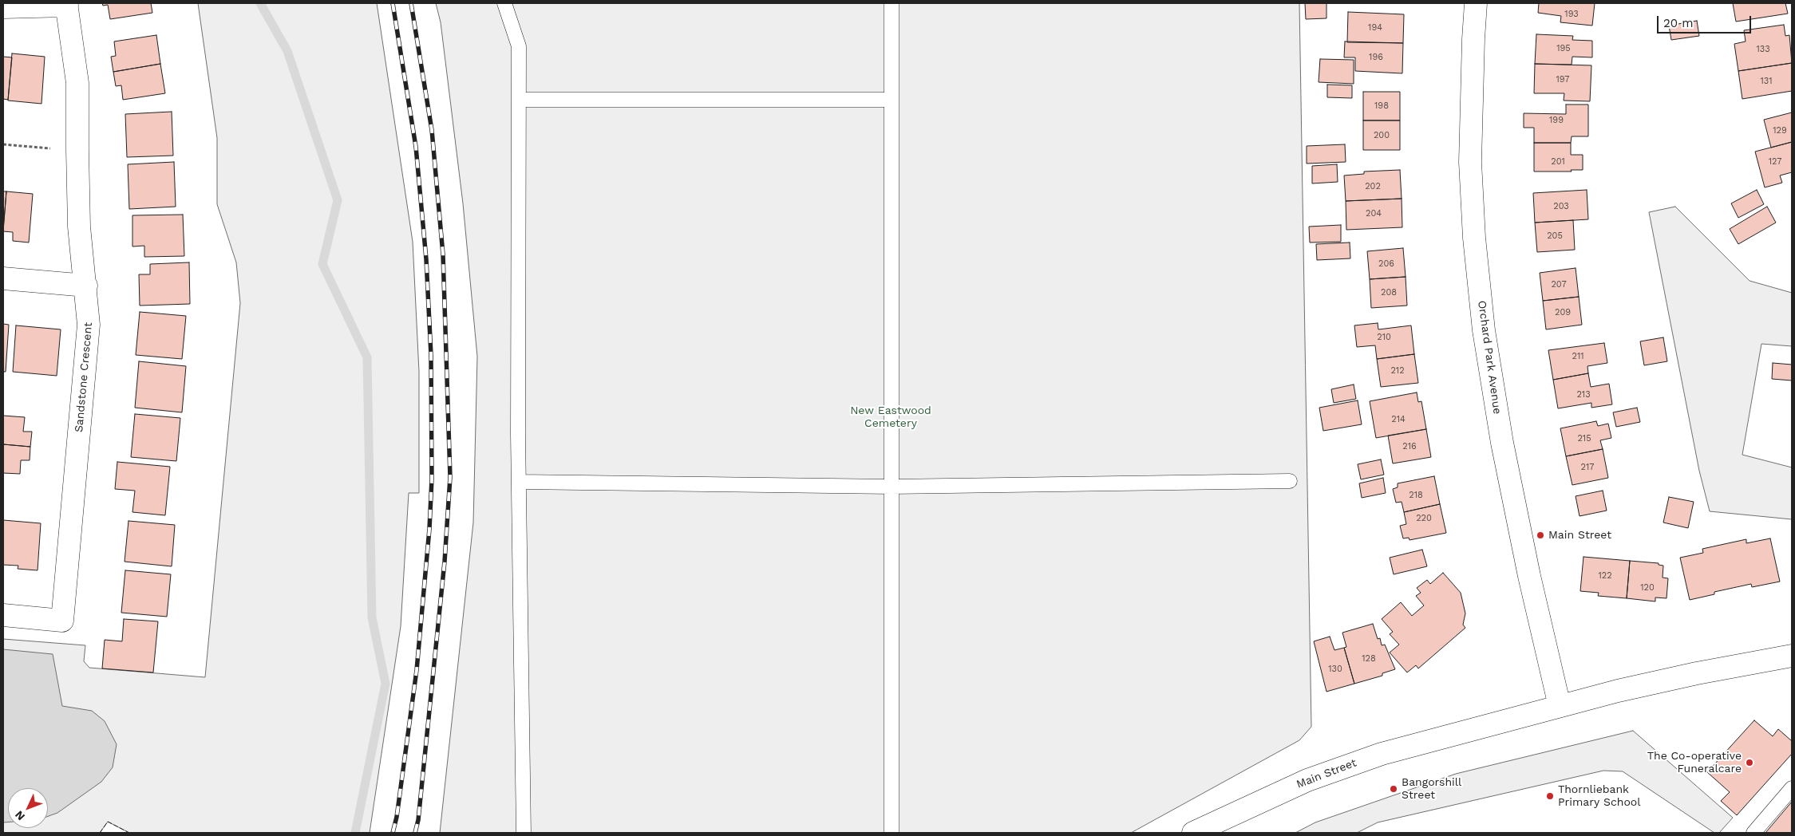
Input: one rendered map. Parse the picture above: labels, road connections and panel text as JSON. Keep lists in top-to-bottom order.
{
  "streets": {
    "street": ["Orchard Park Avenue", "Sandstone Crescent", "Main Street"]
  },
  "crossings": [
    ["Orchard Park Avenue", "Main Street"]
  ],
  "parks": ["New Eastwood Cemetery"],
  "places": [
    "Main Street",
    "The Co-operative Funeralcare",
    "Bangorshill Street",
    "Thornliebank Primary School"
  ],
  "house_numbers": [
    "193",
    "194",
    "195",
    "133",
    "196",
    "197",
    "131",
    "198",
    "199",
    "129",
    "200",
    "201",
    "127",
    "202",
    "203",
    "204",
    "205",
    "206",
    "207",
    "208",
    "209",
    "210",
    "211",
    "212",
    "213",
    "214",
    "215",
    "216",
    "217",
    "218",
    "220",
    "122",
    "120",
    "128",
    "130"
  ],
  "scale_bar": "20 m",
  "north": "bottom left"
}
